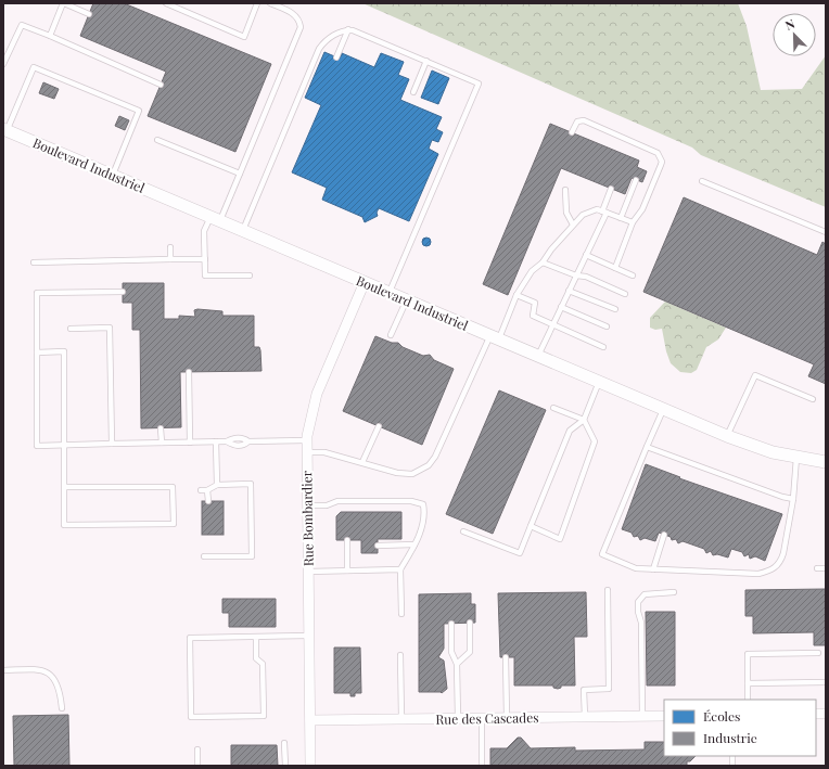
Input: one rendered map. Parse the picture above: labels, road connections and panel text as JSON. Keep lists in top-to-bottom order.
{
  "streets": {
    "street": ["Boulevard Industriel", "Rue Bombardier", "Rue des Cascades"]
  },
  "crossings": [
    ["Boulevard Industriel", "Rue Bombardier"],
    ["Rue Bombardier", "Rue des Cascades"]
  ],
  "legend": ["Écoles", "Industrie"],
  "north": "top left"
}
